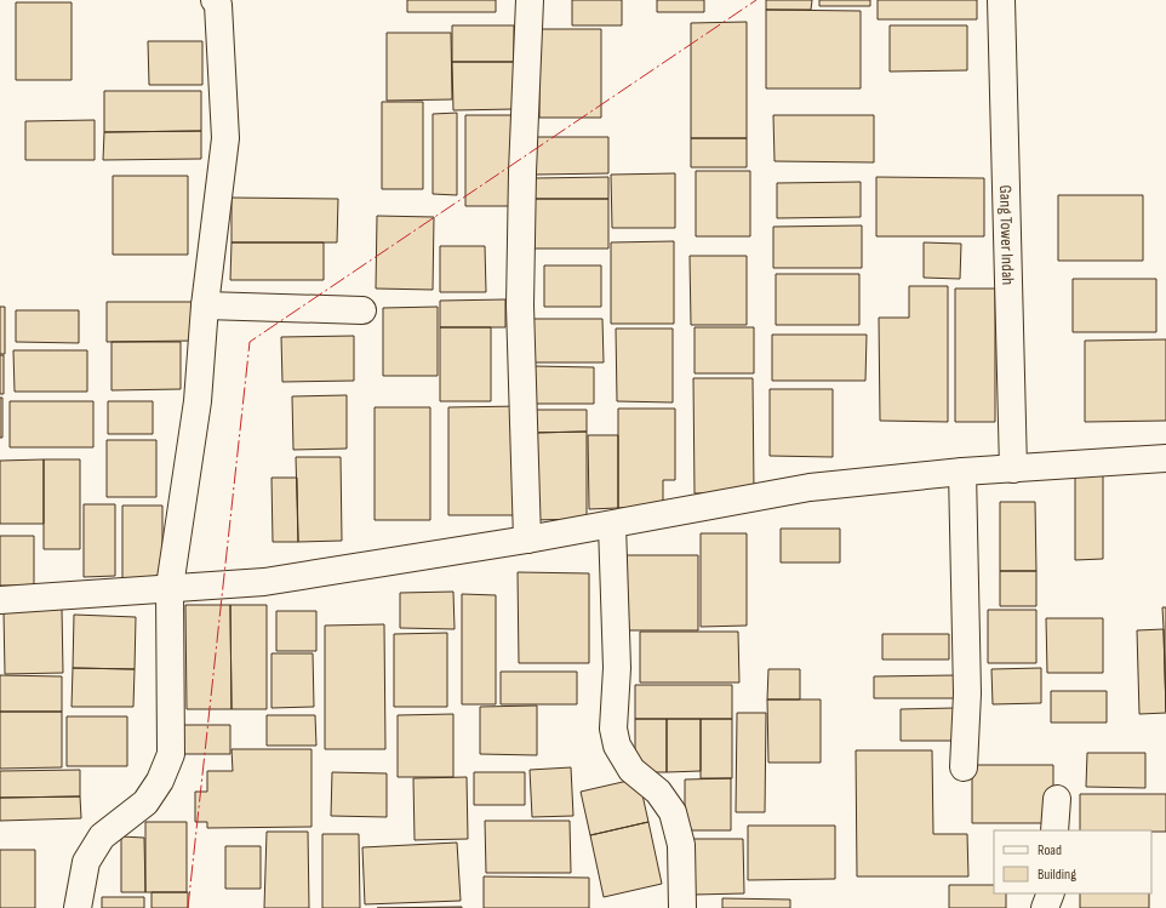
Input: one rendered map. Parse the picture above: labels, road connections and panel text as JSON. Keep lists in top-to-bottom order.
{
  "streets": {
    "street": ["Gang Tower Indah"]
  },
  "legend": ["Road", "Building"]
}
